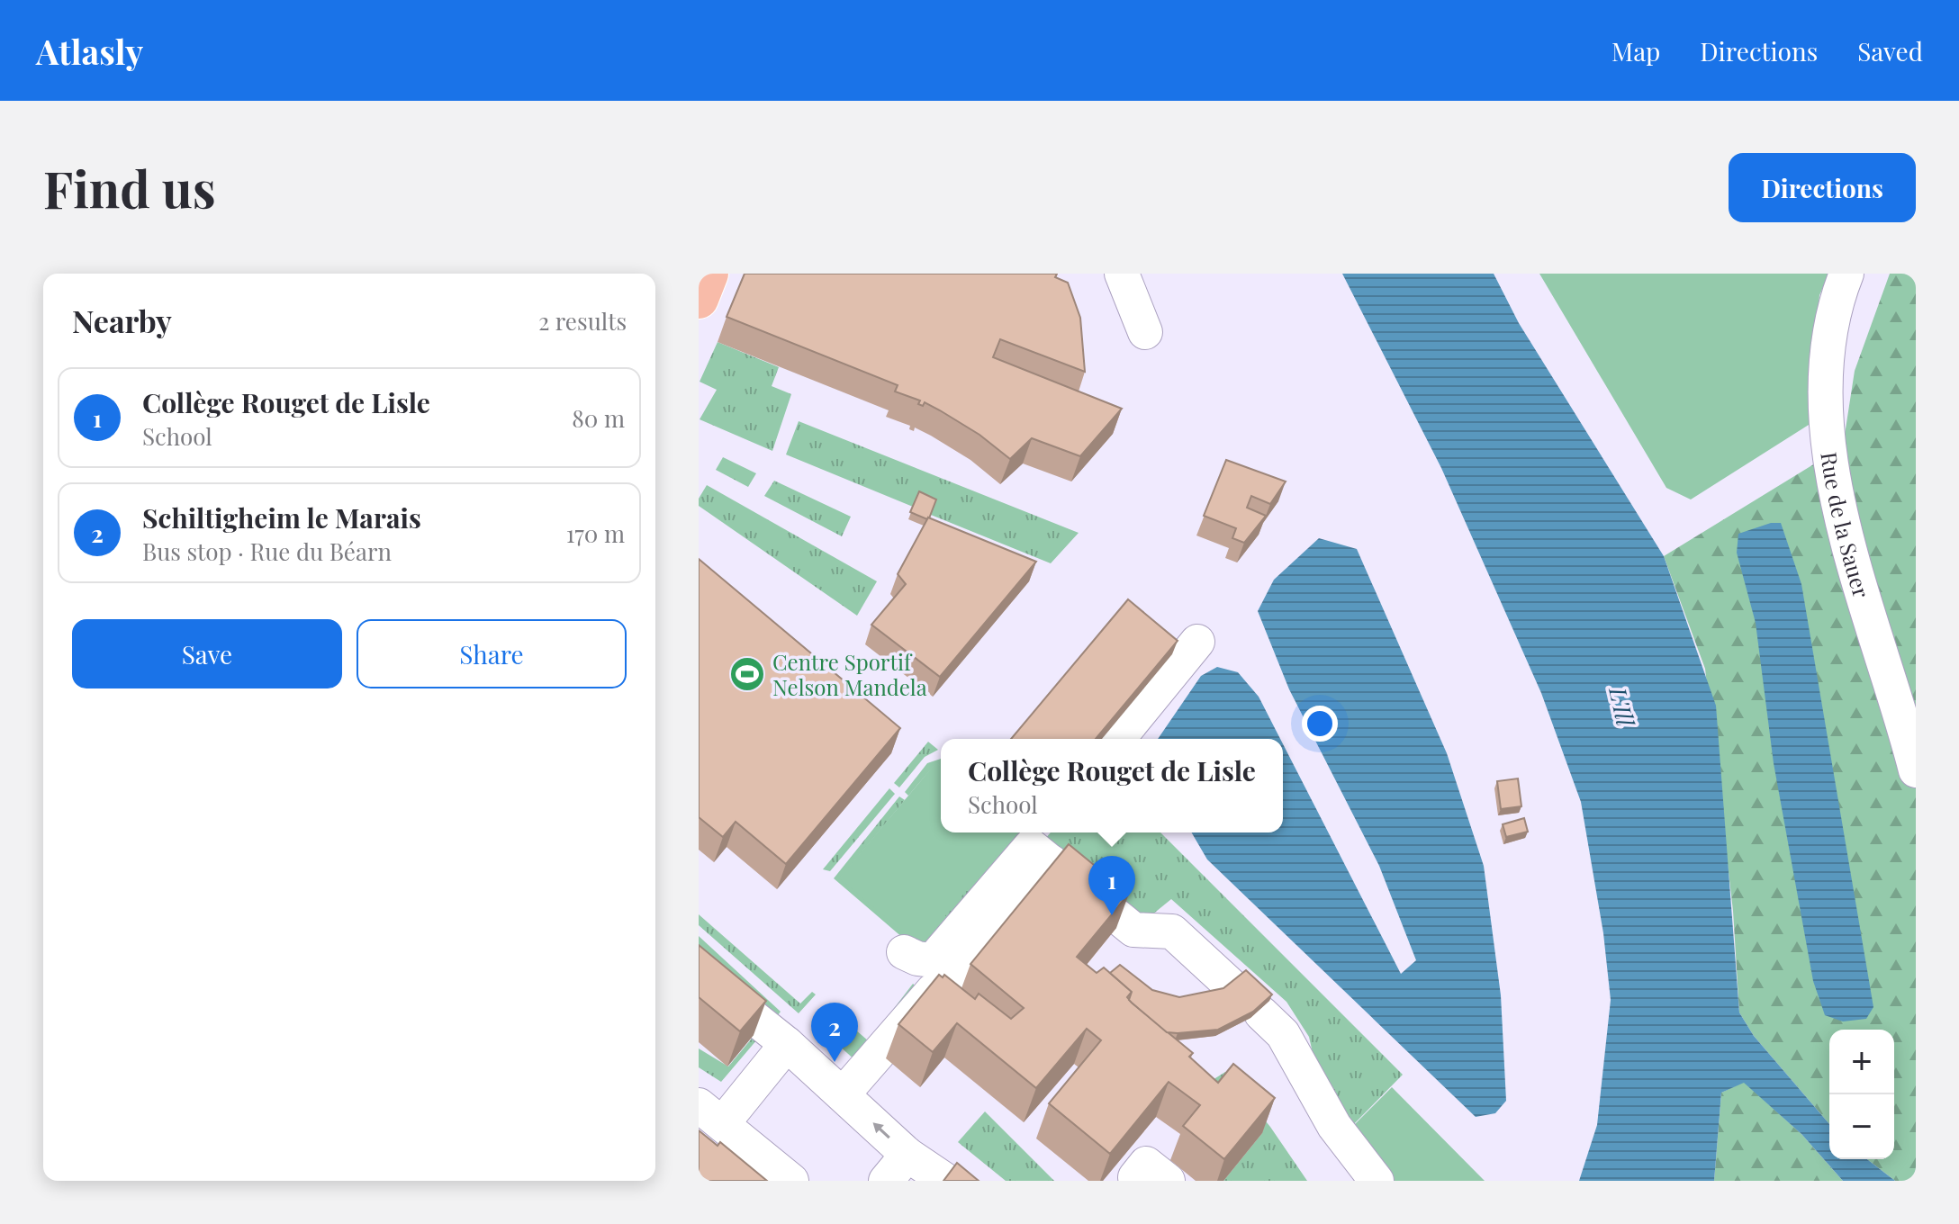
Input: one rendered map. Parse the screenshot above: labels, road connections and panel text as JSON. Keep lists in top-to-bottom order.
{
  "streets": {
    "street": ["Rue de la Sauer"]
  },
  "water": ["L'Ill"],
  "places": {
    "sports": ["Centre Sportif Nelson Mandela"]
  },
  "page": {
    "header": "Atlasly",
    "nav": ["Map", "Directions", "Saved"],
    "buttons": [
      "Directions",
      ["Save", "Share"]
    ],
    "title": "Find us",
    "heading": ["Nearby", "2 results"],
    "list": [
      {
        "mark": "1",
        "name": "Collège Rouget de Lisle",
        "note": "School",
        "value": "80 m"
      },
      {
        "mark": "2",
        "name": "Schiltigheim le Marais",
        "note": "Bus stop · Rue du Béarn",
        "value": "170 m"
      }
    ],
    "popup": ["Collège Rouget de Lisle", "School"],
    "pins": ["1", "2"],
    "map_buttons": ["+", "−"]
  }
}
